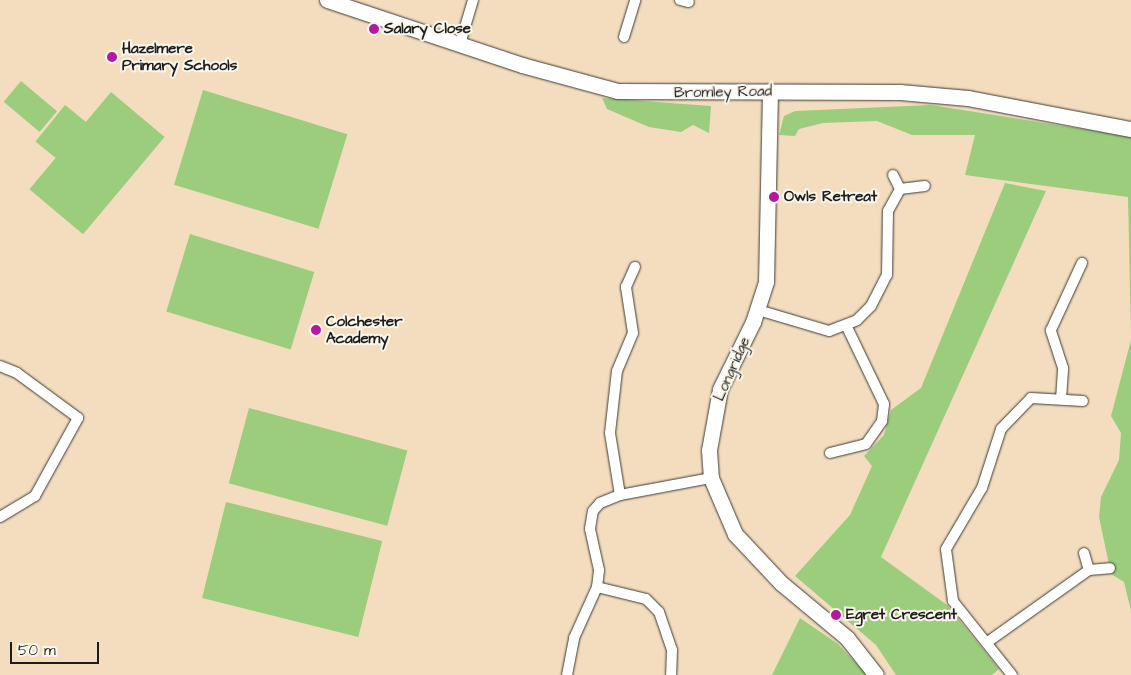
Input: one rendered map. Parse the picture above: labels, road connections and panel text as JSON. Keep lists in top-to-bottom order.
{
  "streets": {
    "street": ["Bromley Road", "Longridge"]
  },
  "crossings": [
    ["Bromley Road", "Longridge"]
  ],
  "places": [
    "Salary Close",
    "Hazelmere Primary Schools",
    "Owls Retreat",
    "Colchester Academy",
    "Egret Crescent"
  ],
  "scale_bar": "50 m"
}
